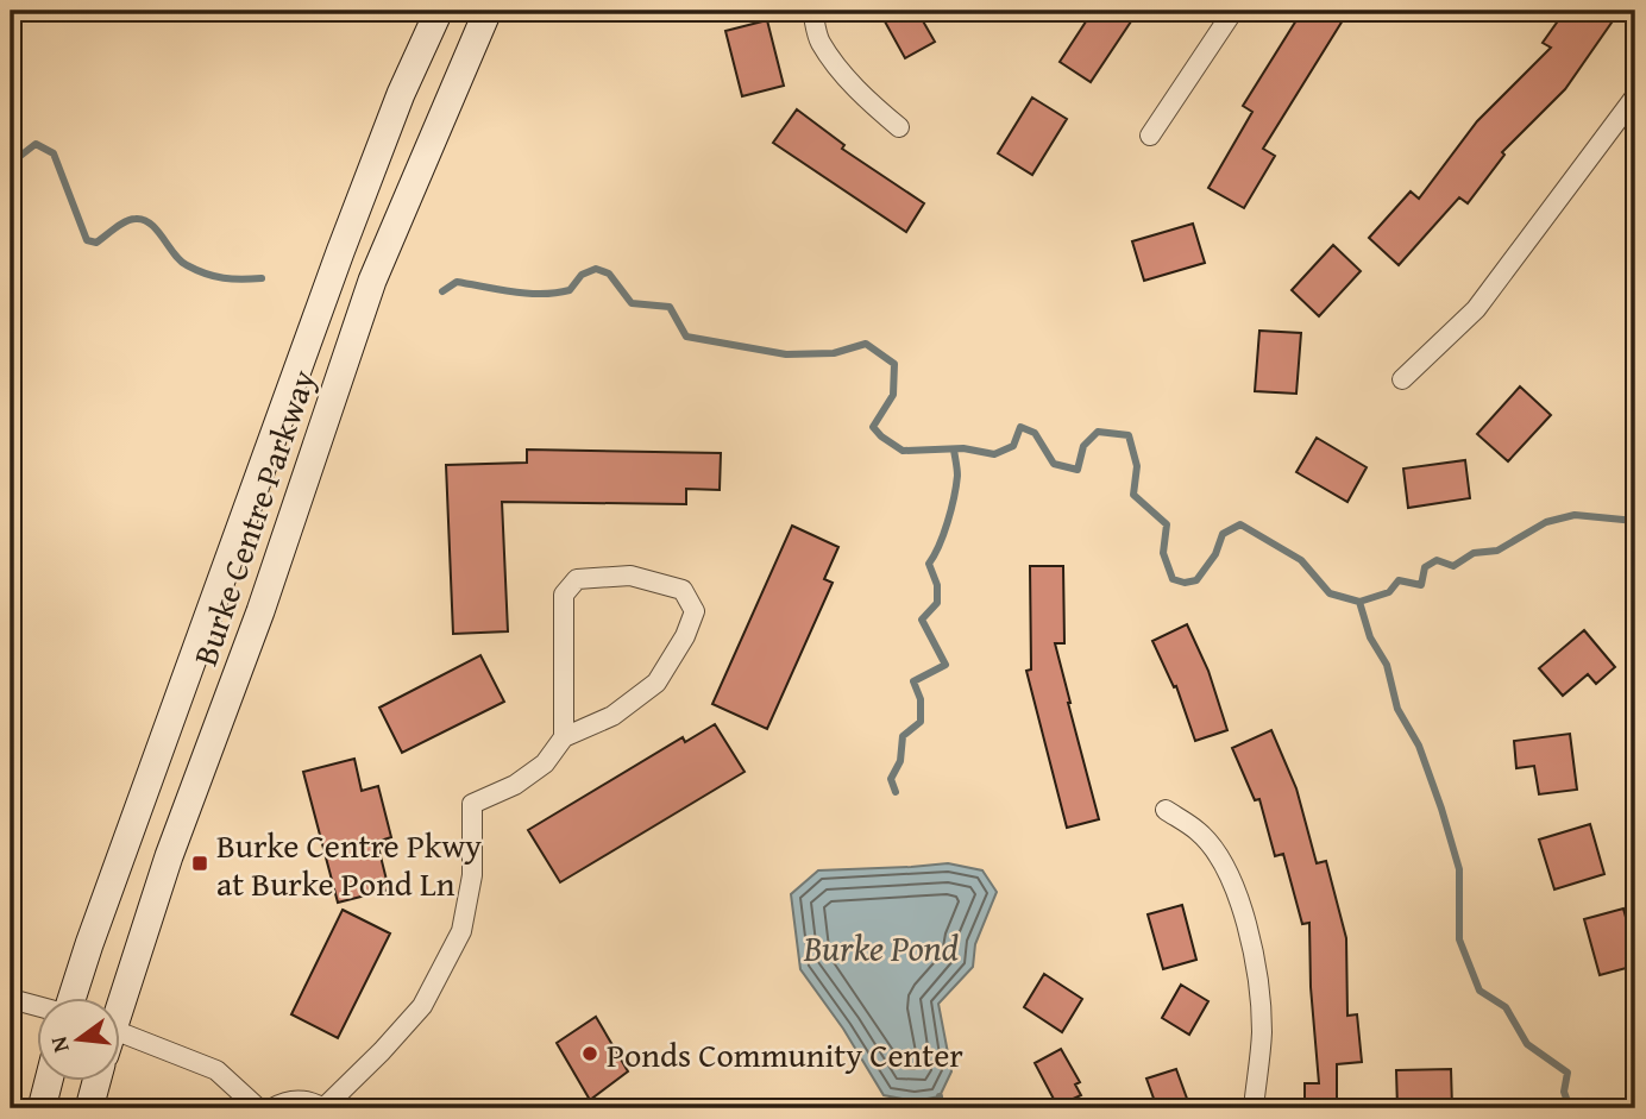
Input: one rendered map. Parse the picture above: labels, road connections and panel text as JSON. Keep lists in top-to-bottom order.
{
  "streets": {
    "main road": ["Burke Centre Parkway"]
  },
  "water": ["Burke Pond"],
  "places": {
    "transit": ["Burke Centre Pkwy at Burke Pond Ln"],
    "other": ["Ponds Community Center"]
  },
  "north": "left"
}
